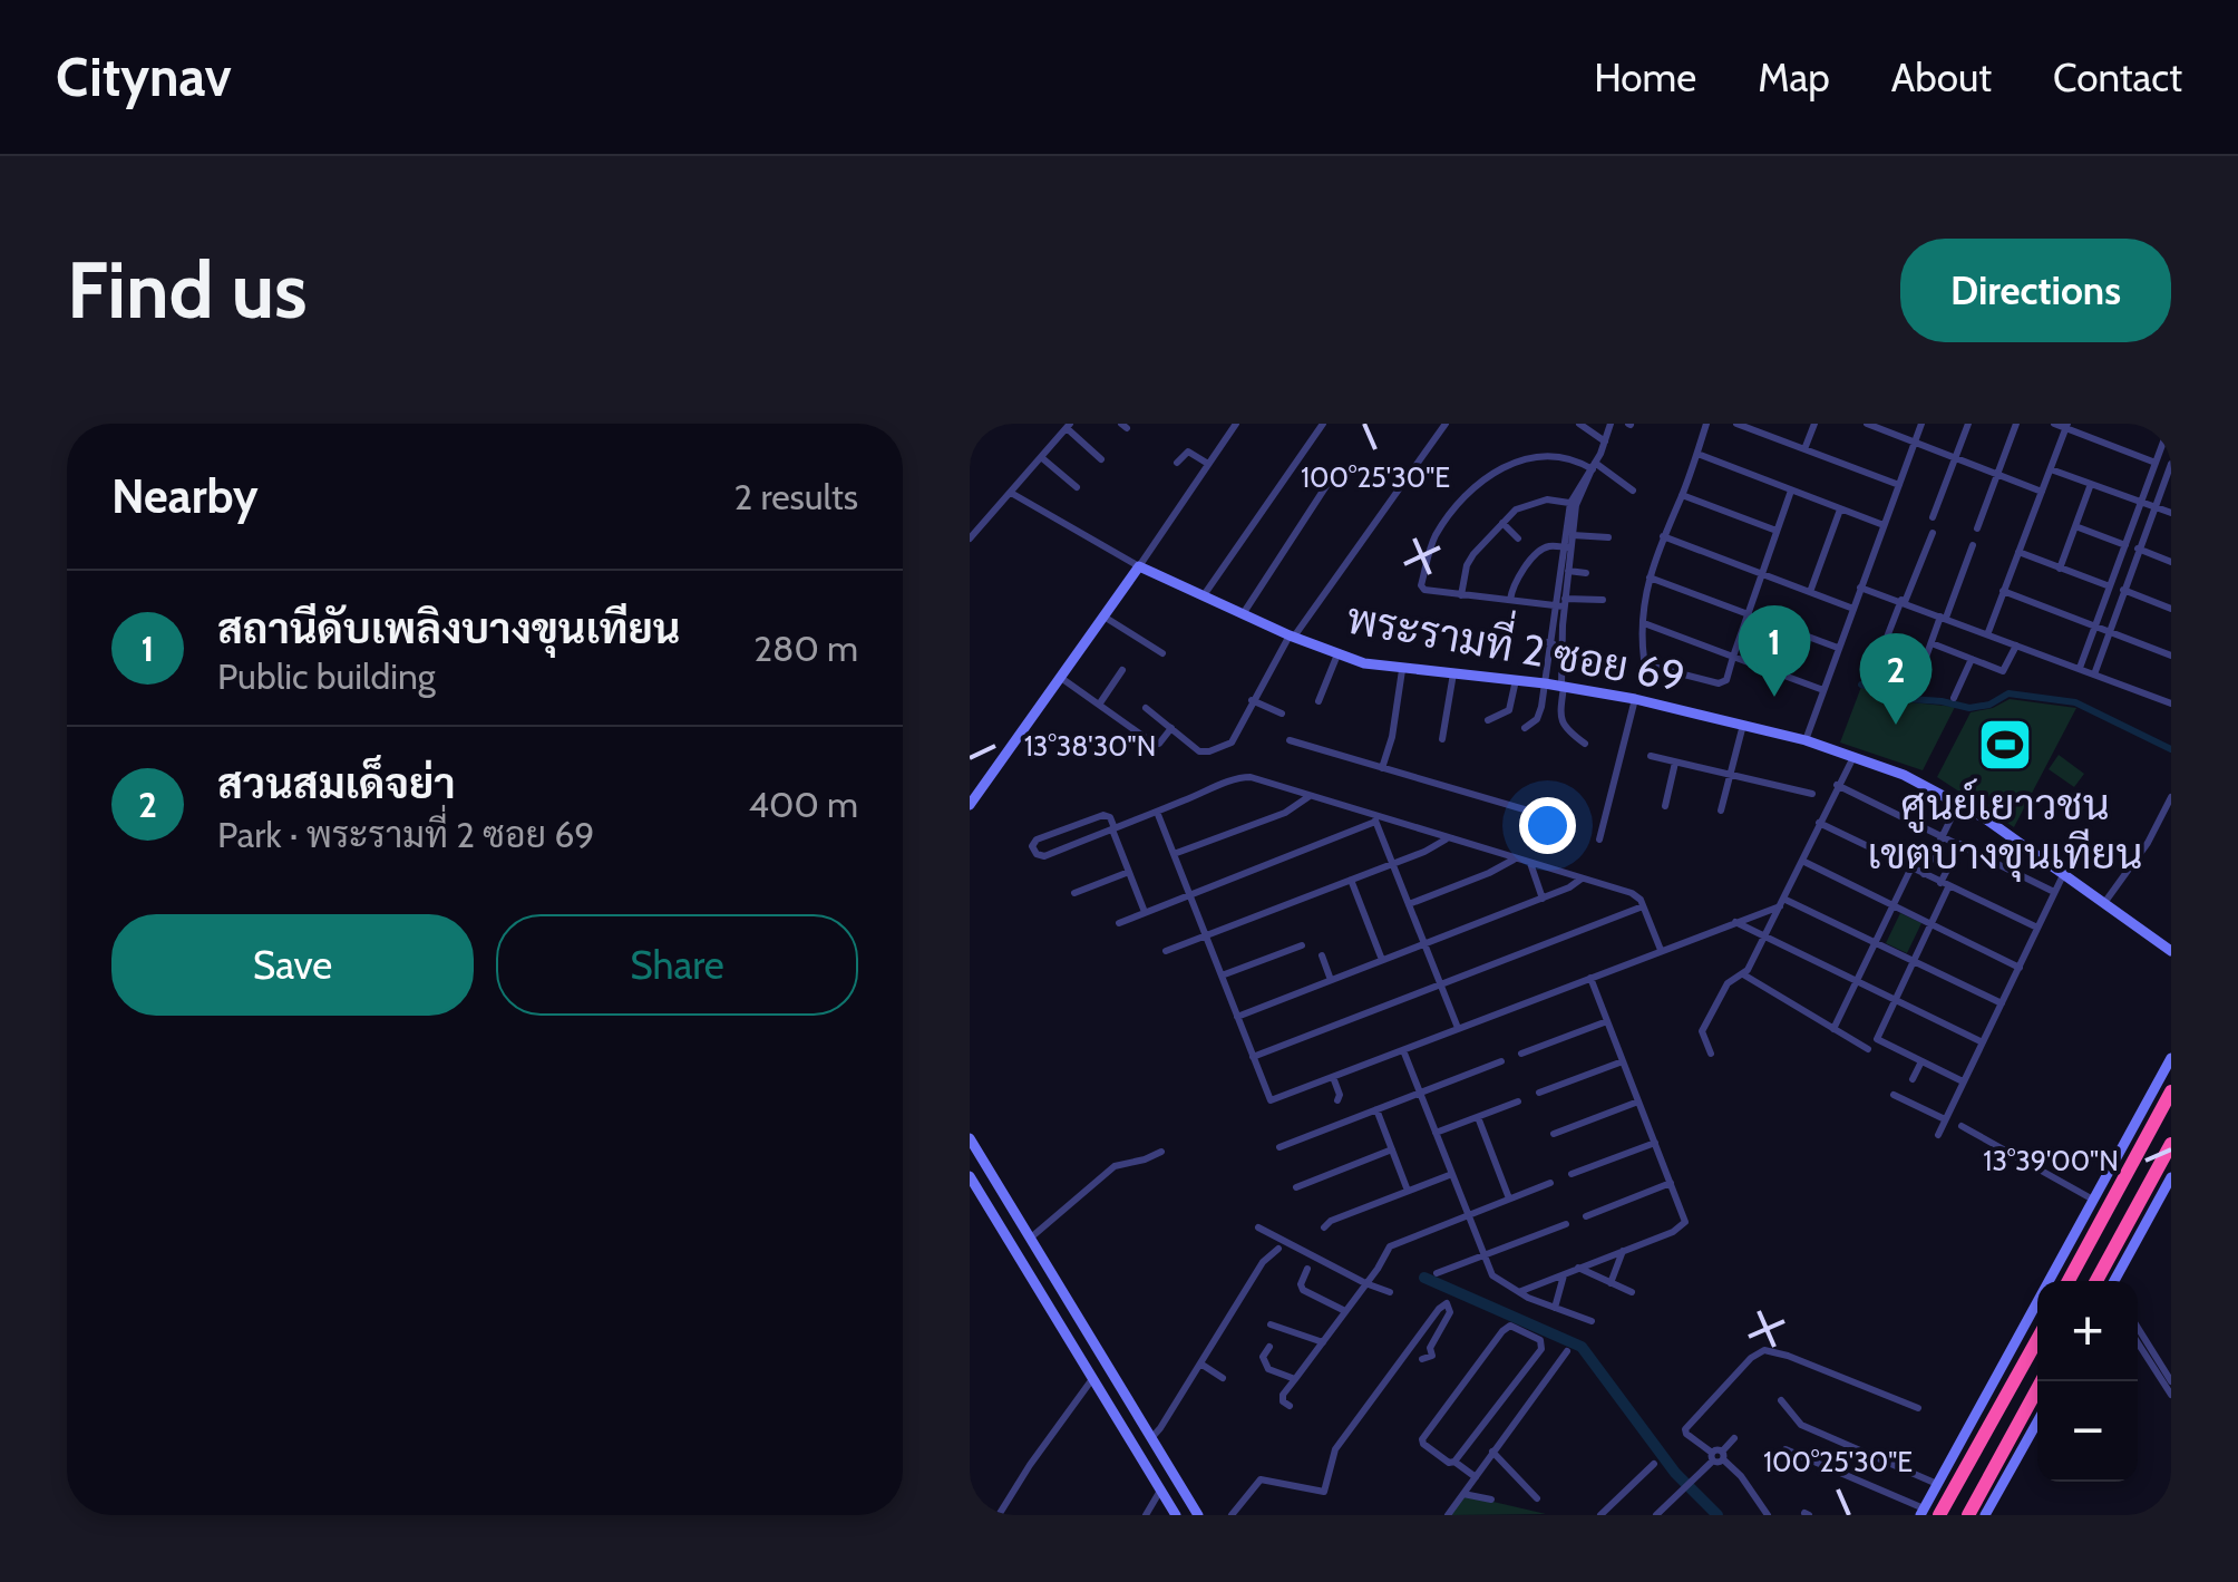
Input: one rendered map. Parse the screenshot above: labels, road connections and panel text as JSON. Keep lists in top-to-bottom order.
{
  "streets": {
    "main road": ["พระรามที่ 2 ซอย 69"]
  },
  "places": {
    "sports": ["ศูนย์เยาวชน เขตบางขุนเทียน"]
  },
  "page": {
    "header": "Citynav",
    "nav": [
      "Home",
      "Map",
      "About",
      "Contact"
    ],
    "buttons": [
      "Directions",
      ["Save", "Share"]
    ],
    "title": "Find us",
    "heading": ["Nearby", "2 results"],
    "list": [
      {
        "mark": "1",
        "name": "สถานีดับเพลิงบางขุนเทียน",
        "note": "Public building",
        "value": "280 m"
      },
      {
        "mark": "2",
        "name": "สวนสมเด็จย่า",
        "note": "Park · พระรามที่ 2 ซอย 69",
        "value": "400 m"
      }
    ],
    "pins": ["1", "2"],
    "map_buttons": ["+", "−"]
  },
  "coordinates": ["100°25'30\"E", "13°38'30\"N", "13°39'00\"N"]
}
